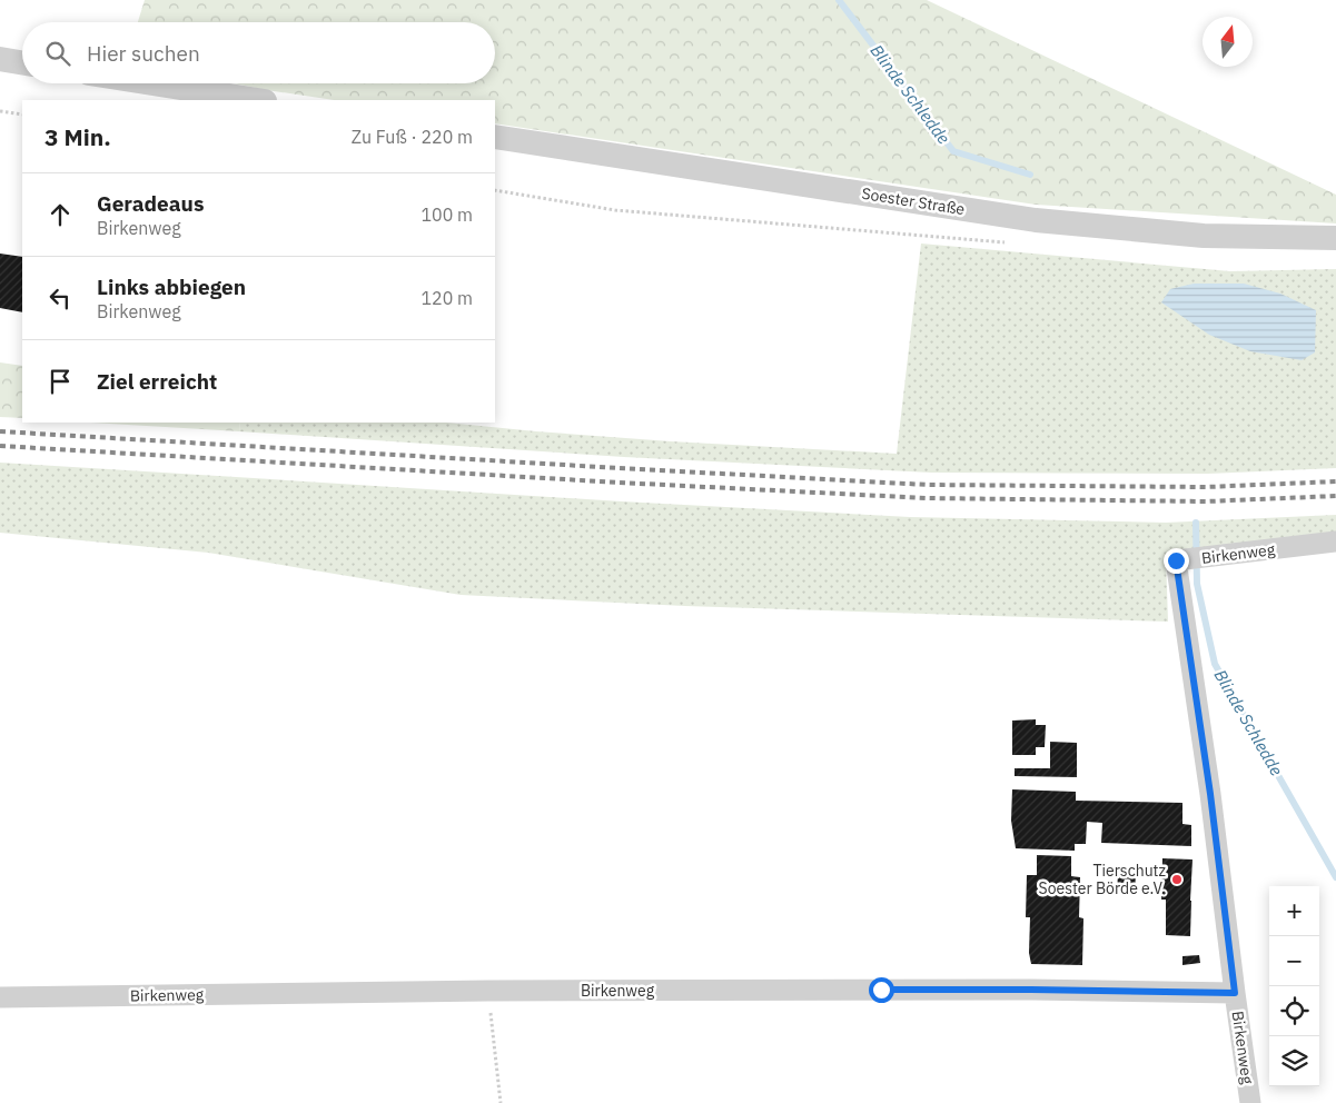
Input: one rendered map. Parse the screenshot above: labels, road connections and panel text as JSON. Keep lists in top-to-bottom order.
{
  "streets": {
    "street": ["Soester Straße", "Birkenweg"]
  },
  "water": ["Blinde Schledde"],
  "places": ["Tierschutz Soester Börde e.V."],
  "north": "top",
  "page": {
    "search": "Hier suchen",
    "heading": ["3 Min.", "Zu Fuß · 220 m"],
    "list": [
      ["Geradeaus", "Birkenweg", "100 m"],
      ["Links abbiegen", "Birkenweg", "120 m"],
      "Ziel erreicht"
    ],
    "map_buttons": ["+", "−"]
  }
}
